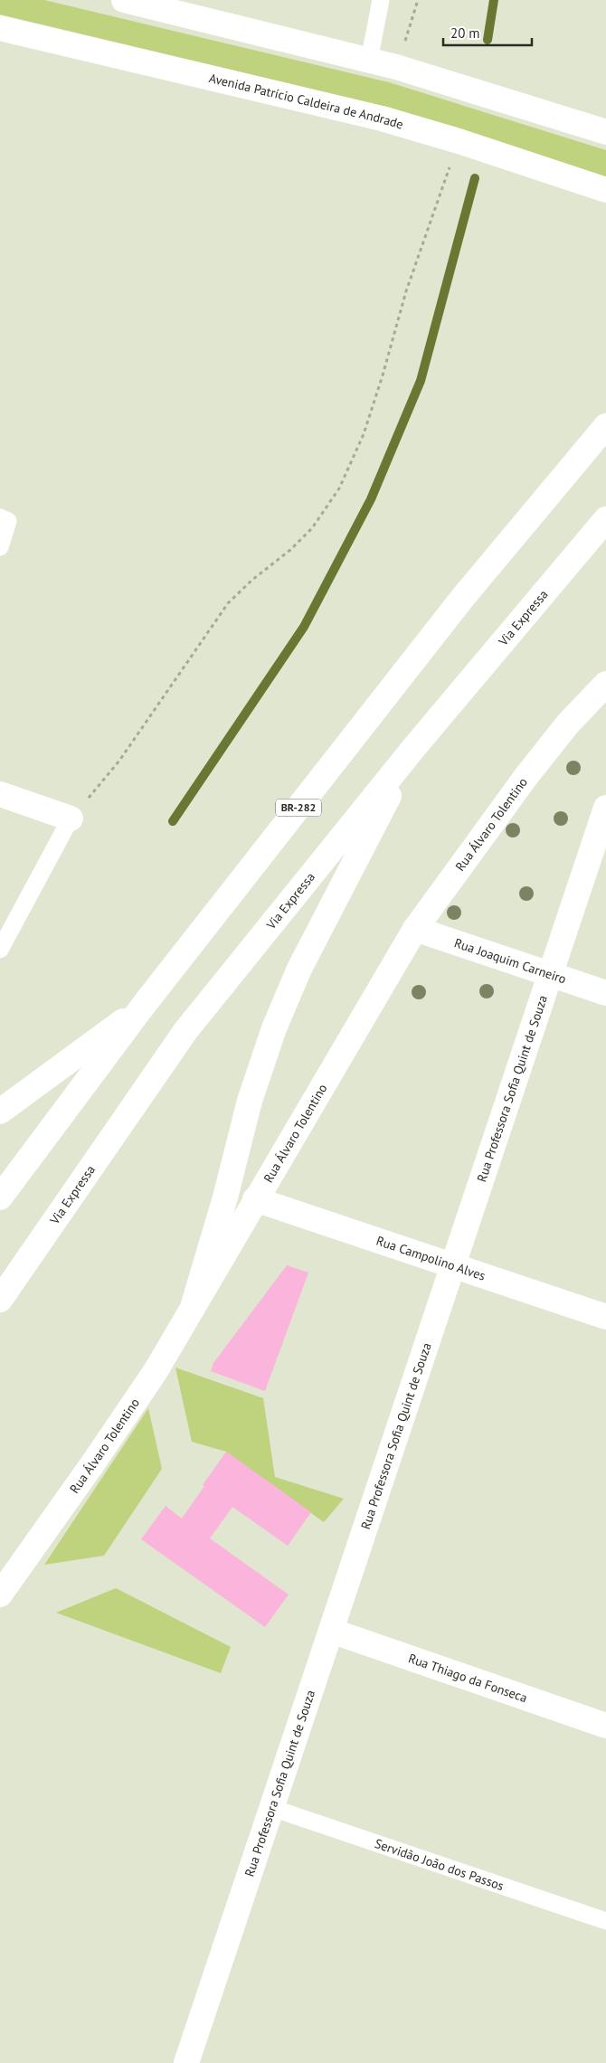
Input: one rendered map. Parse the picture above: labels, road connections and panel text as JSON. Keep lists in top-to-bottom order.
{
  "streets": {
    "main road": [
      "Avenida Patrício Caldeira de Andrade",
      "Via Expressa",
      "BR-282",
      "Rua Álvaro Tolentino",
      "Rua Joaquim Carneiro",
      "Rua Professora Sofia Quint de Souza",
      "Rua Campolino Alves",
      "Rua Thiago da Fonseca"
    ],
    "lane": ["Servidão João dos Passos"]
  },
  "crossings": [
    ["Rua Álvaro Tolentino", "Rua Joaquim Carneiro"],
    ["Rua Álvaro Tolentino", "Rua Campolino Alves"],
    ["Rua Joaquim Carneiro", "Rua Professora Sofia Quint de Souza"],
    ["Rua Professora Sofia Quint de Souza", "Rua Campolino Alves"],
    ["Rua Professora Sofia Quint de Souza", "Rua Thiago da Fonseca"],
    ["Rua Professora Sofia Quint de Souza", "Servidão João dos Passos"]
  ],
  "scale_bar": "20 m"
}
